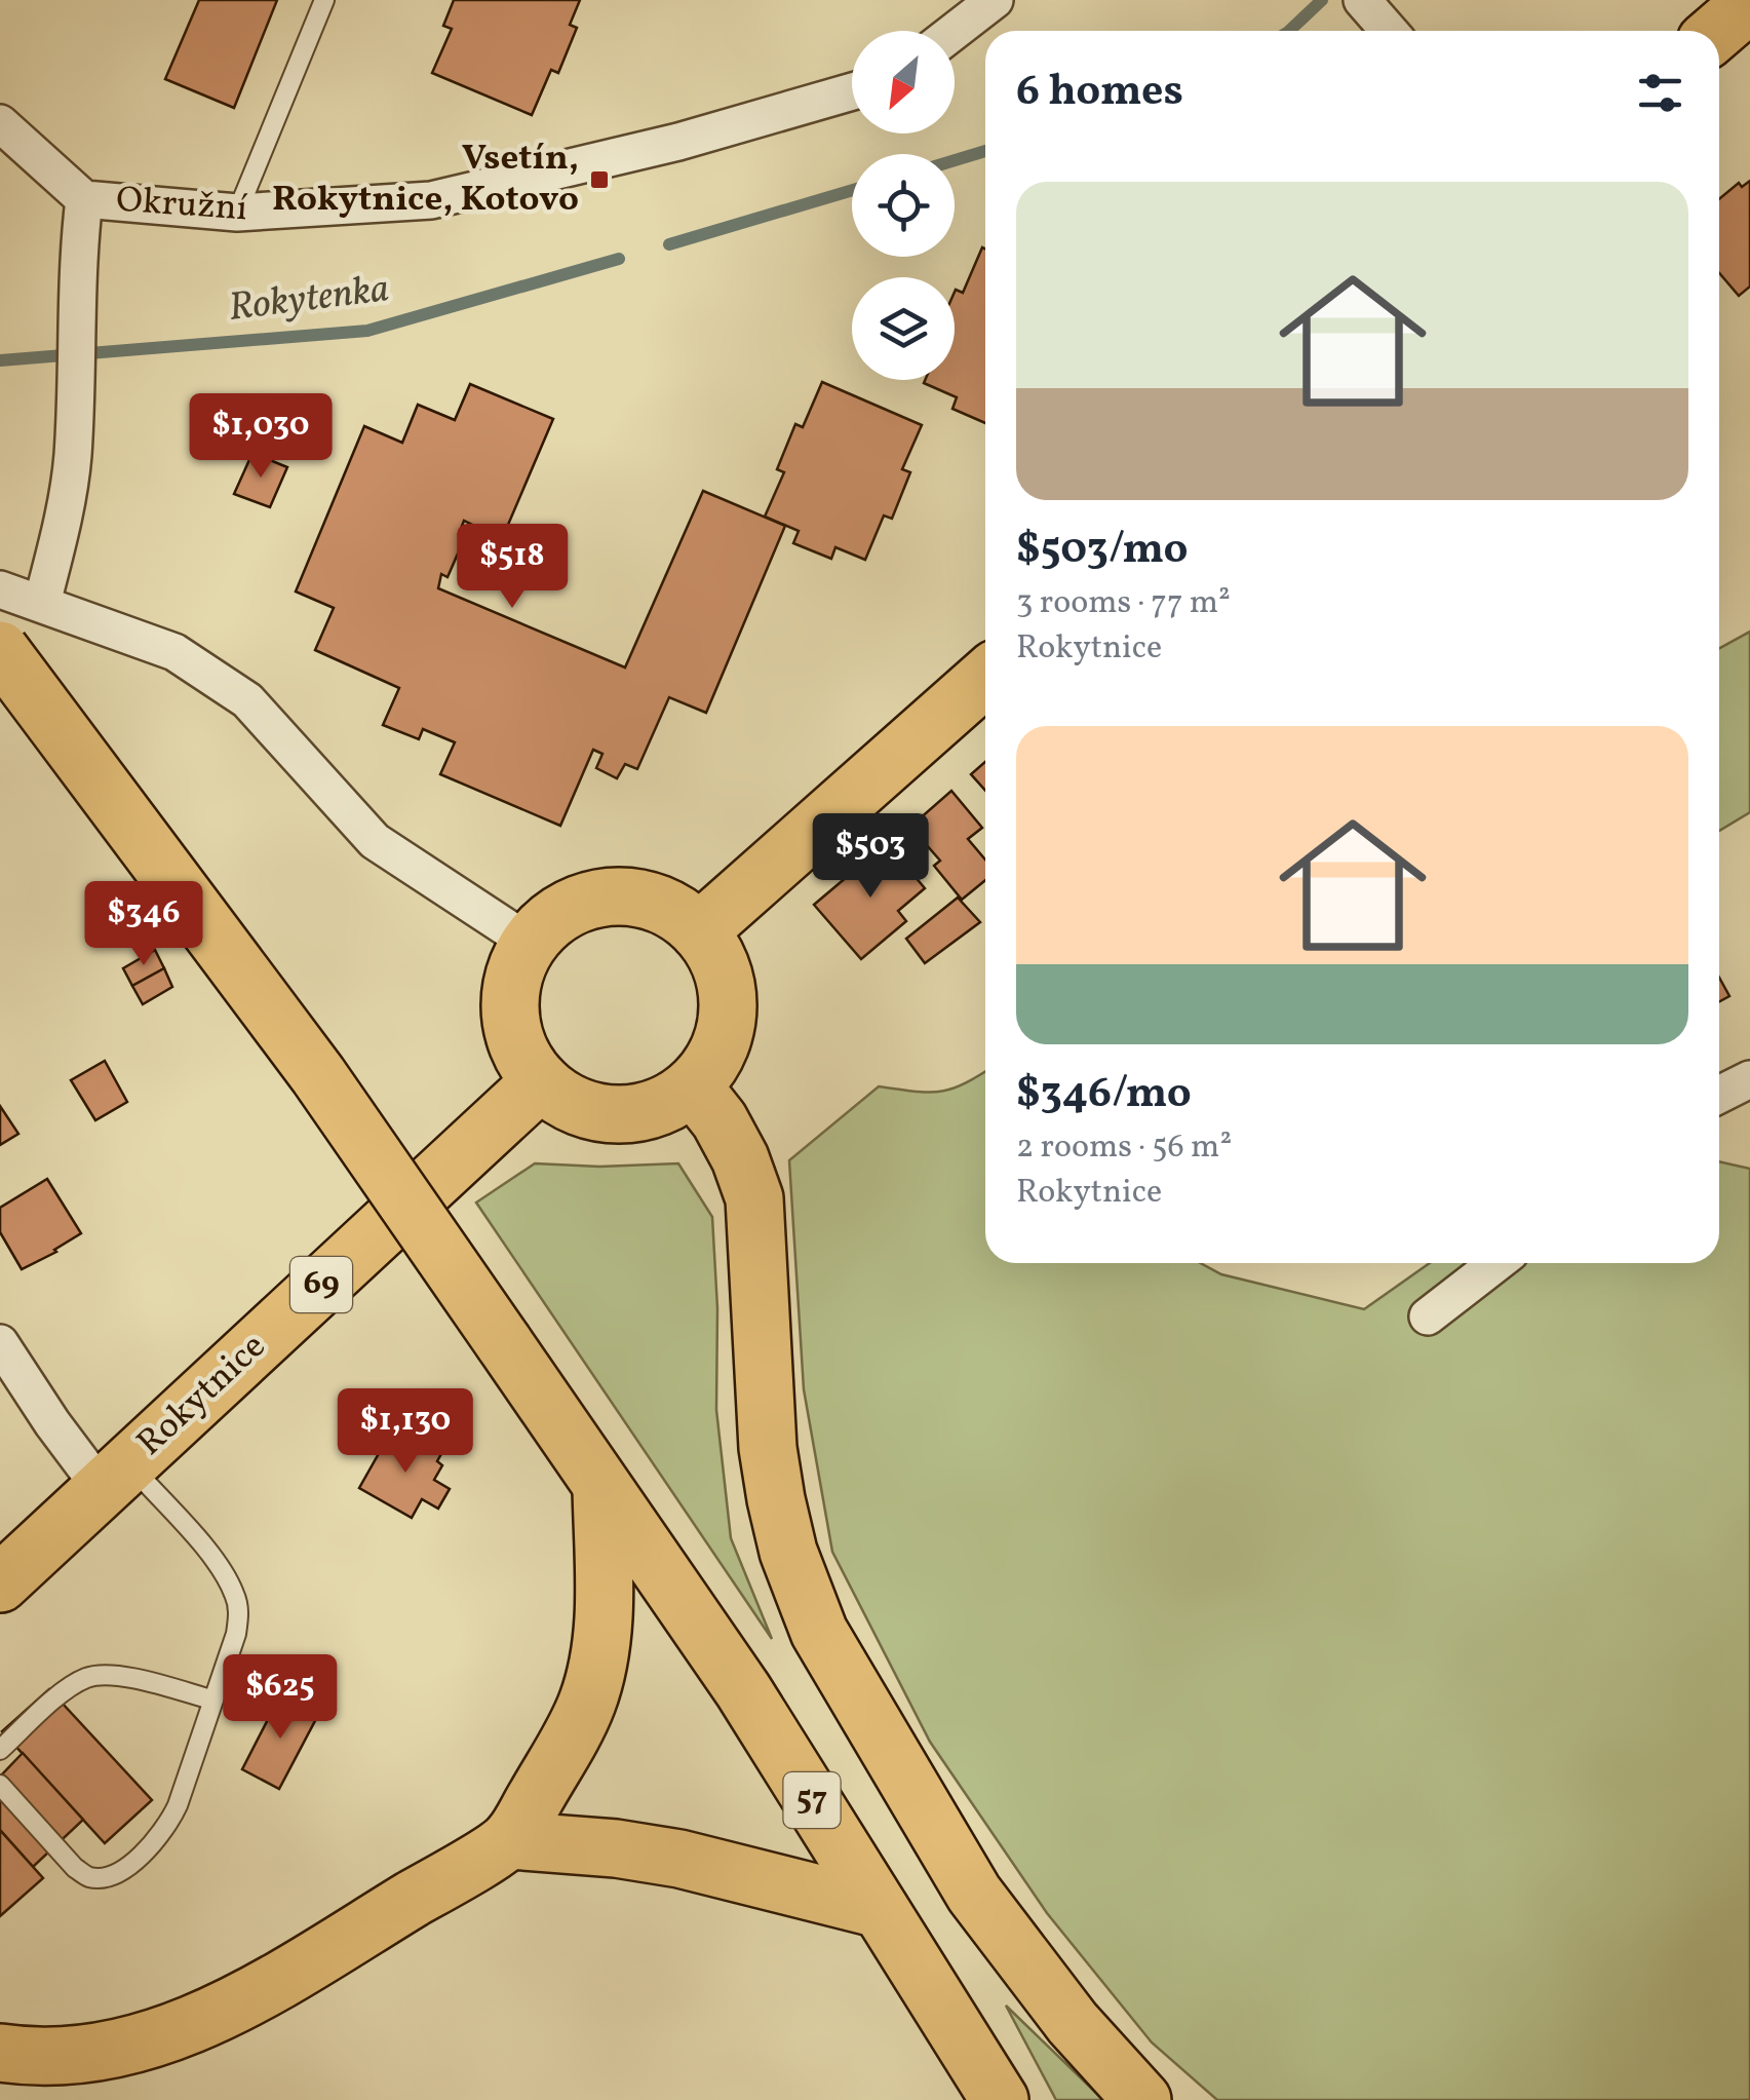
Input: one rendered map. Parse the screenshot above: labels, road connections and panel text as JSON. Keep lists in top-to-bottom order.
{
  "streets": {
    "main road": ["69", "Rokytnice", "57"],
    "street": ["Okružní"]
  },
  "water": ["Rokytenka"],
  "places": {
    "transit": ["Vsetín, Rokytnice, Kotovo"]
  },
  "north": "bottom left",
  "page": {
    "heading": "6 homes",
    "list": [
      {
        "name": "$503/mo",
        "note": "3 rooms · 77 m² · Rokytnice"
      },
      {
        "name": "$346/mo",
        "note": "2 rooms · 56 m² · Rokytnice"
      }
    ],
    "price": [
      "$1,030",
      "$518",
      "$503",
      "$346",
      "$1,130",
      "$625"
    ]
  }
}
